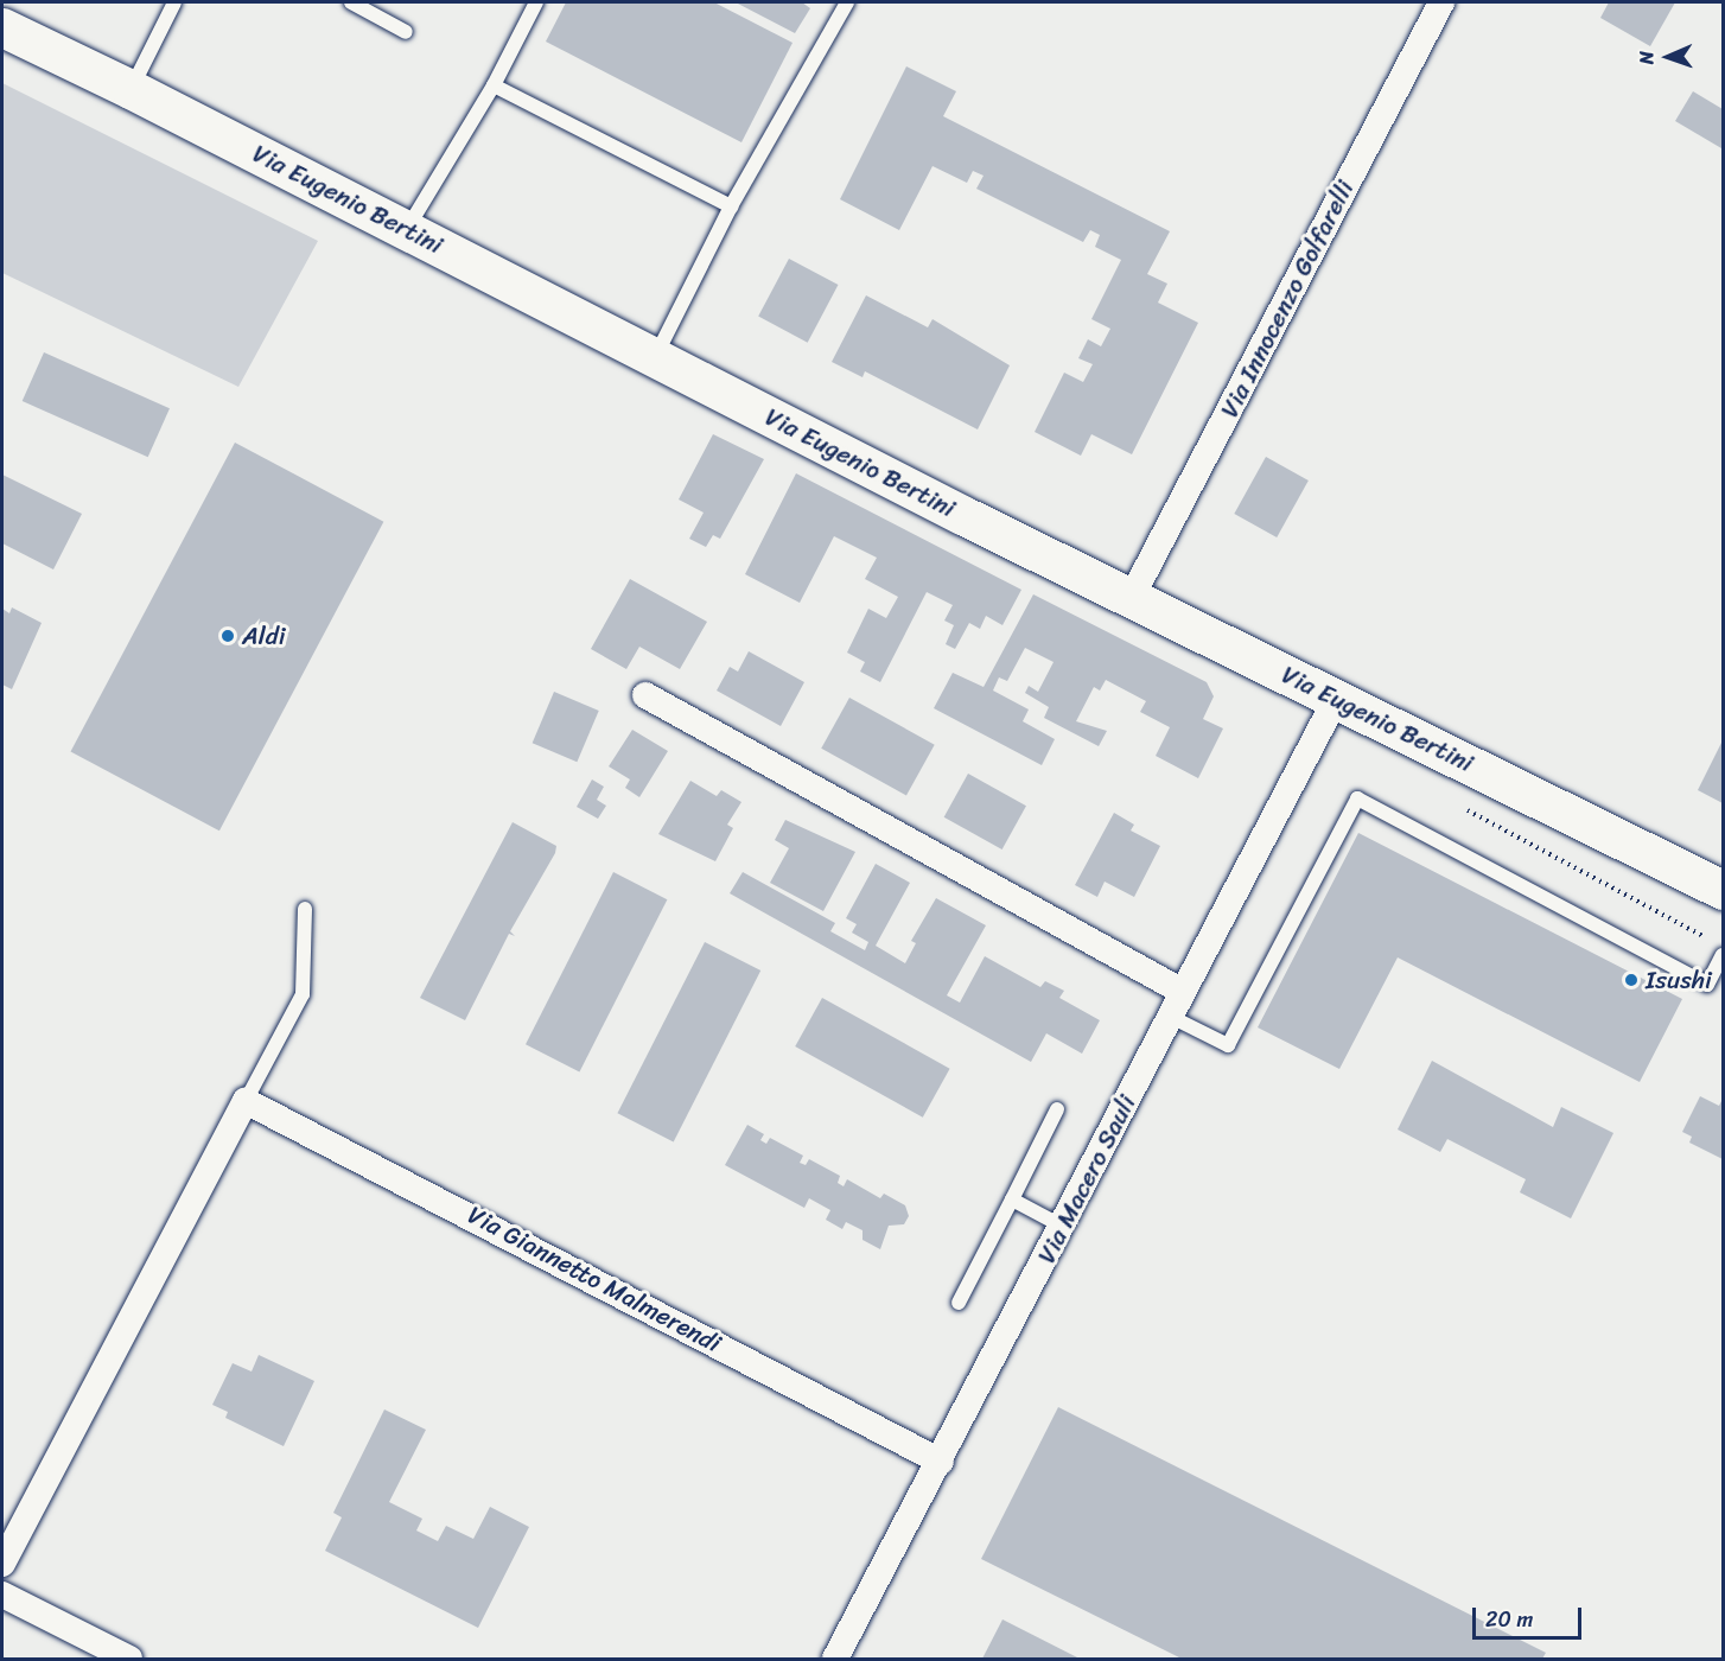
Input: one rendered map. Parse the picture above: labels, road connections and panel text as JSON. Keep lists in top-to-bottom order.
{
  "streets": {
    "main road": ["Via Eugenio Bertini"],
    "street": ["Via Innocenzo Golfarelli", "Via Macero Sauli", "Via Giannetto Malmerendi"]
  },
  "crossings": [
    ["Via Eugenio Bertini", "Via Innocenzo Golfarelli"],
    ["Via Eugenio Bertini", "Via Macero Sauli"],
    ["Via Macero Sauli", "Via Giannetto Malmerendi"]
  ],
  "places": ["Aldi", "Isushi"],
  "scale_bar": "20 m",
  "north": "left"
}
